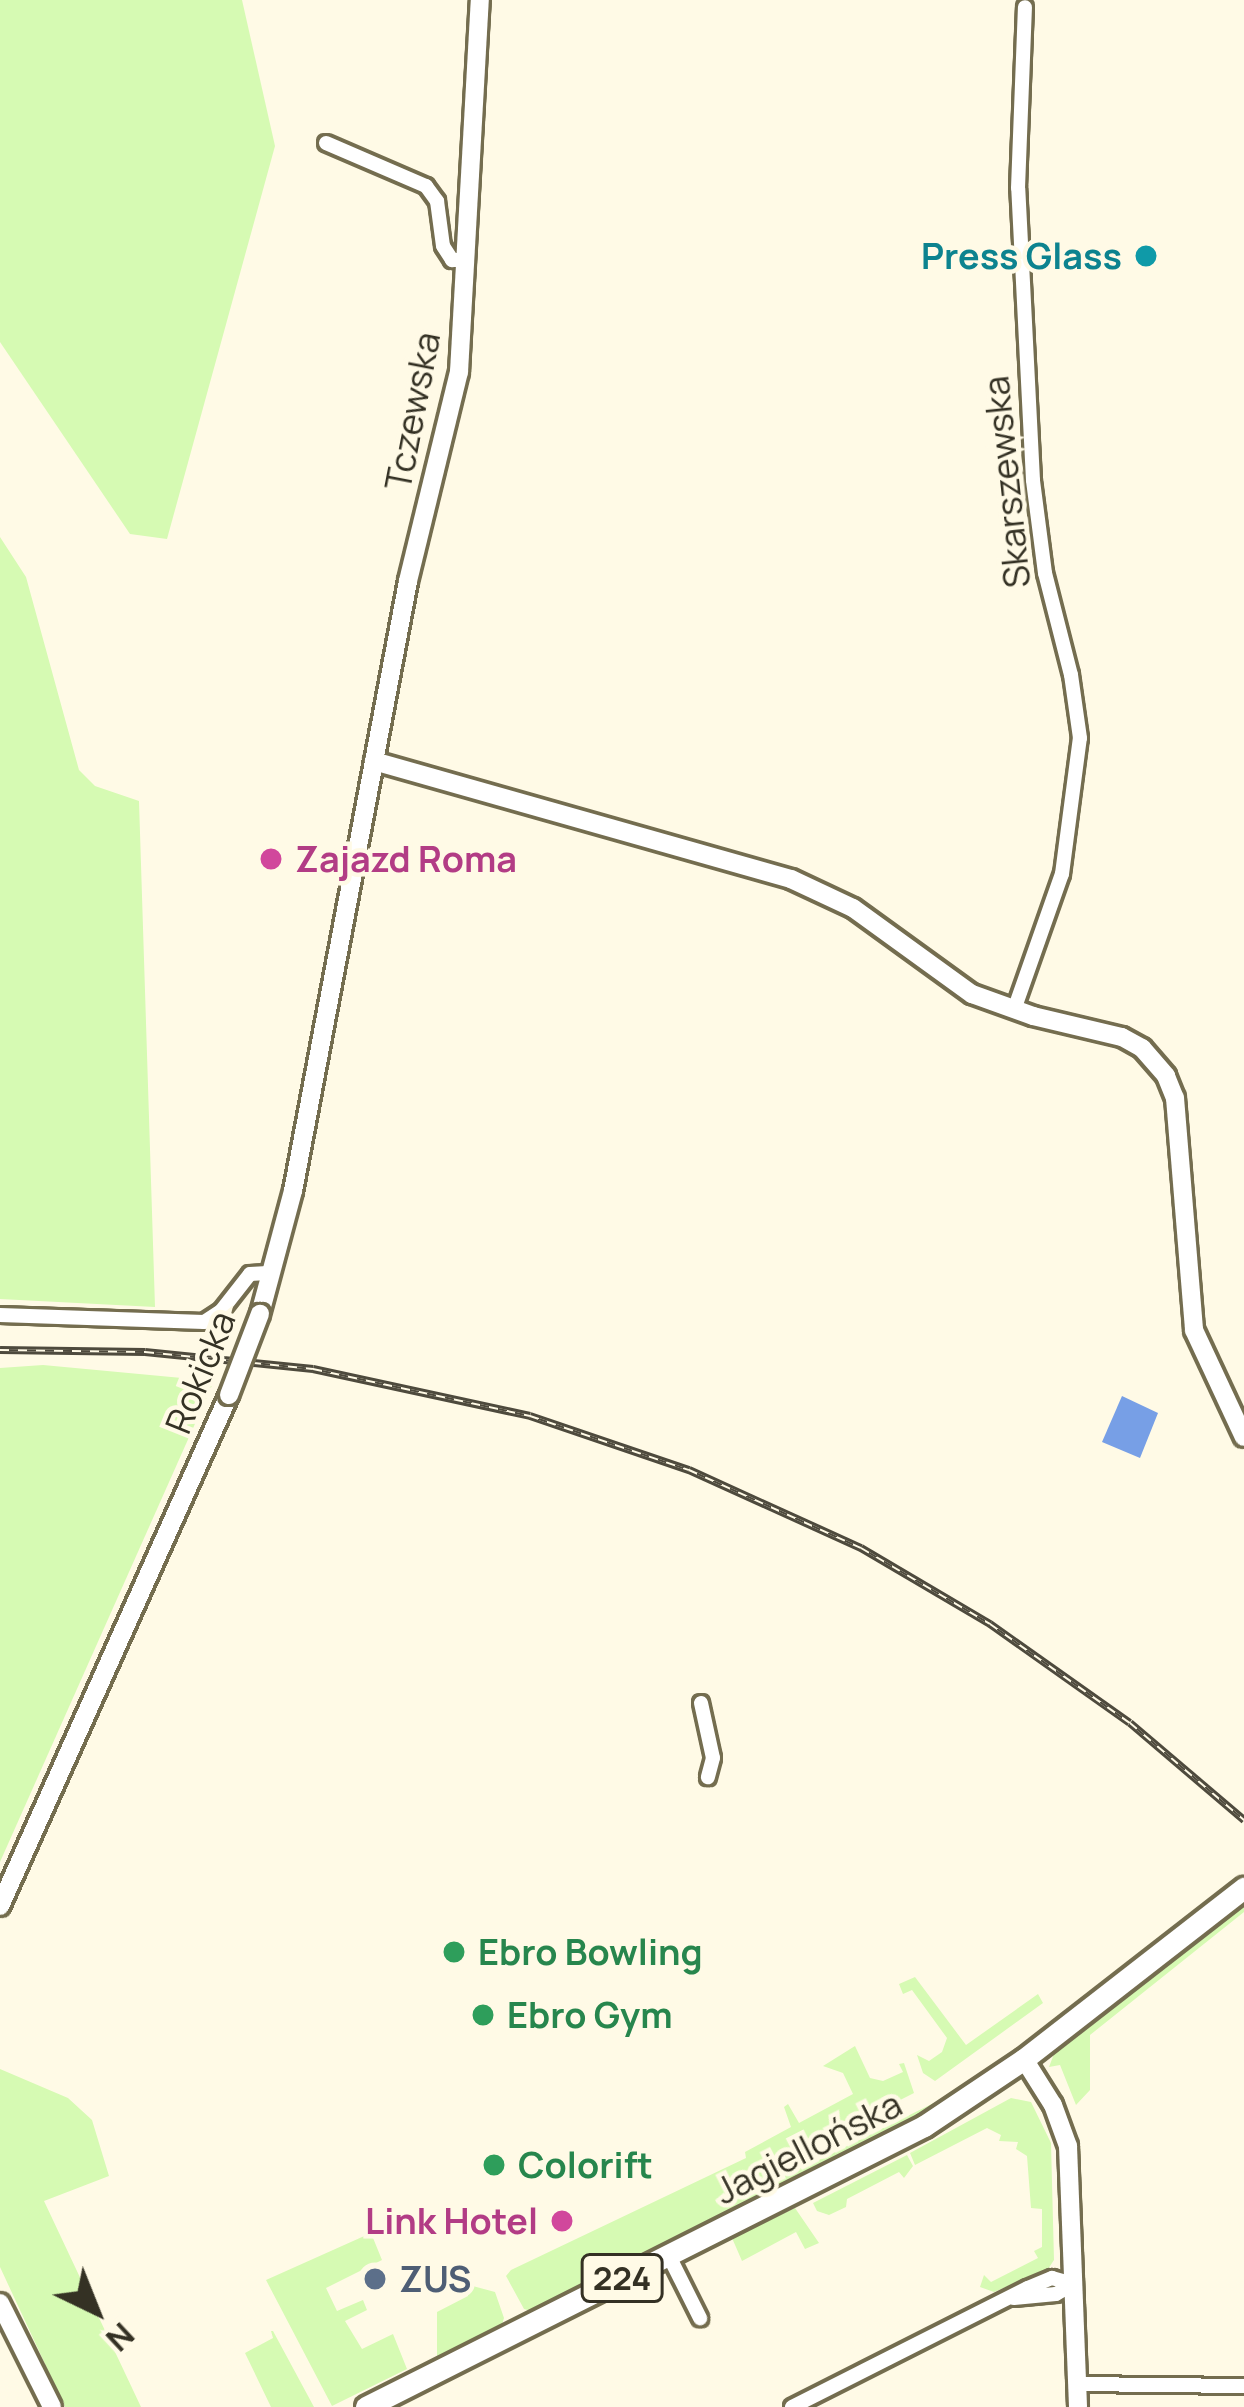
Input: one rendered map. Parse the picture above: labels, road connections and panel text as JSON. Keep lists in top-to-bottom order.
{
  "streets": {
    "main road": ["Jagiellońska", "224"],
    "street": ["Tczewska", "Skarszewska", "Rokicka"]
  },
  "crossings": [
    ["Tczewska", "Rokicka"]
  ],
  "places": [
    "Press Glass",
    "Zajazd Roma",
    "Ebro Bowling",
    "Ebro Gym",
    "Colorift",
    "Link Hotel",
    "ZUS"
  ],
  "north": "bottom right"
}
